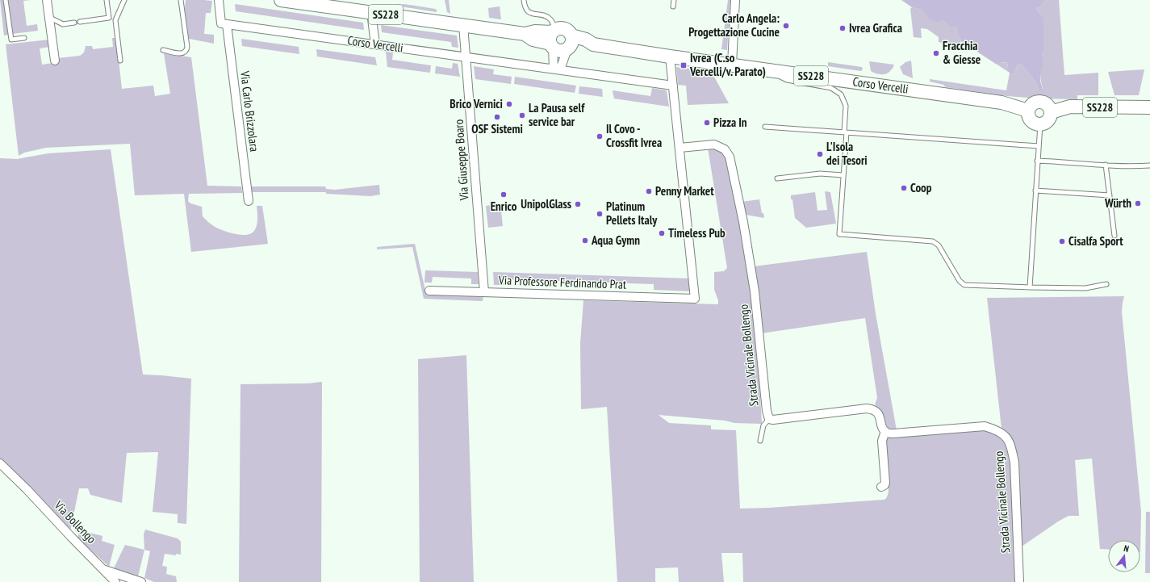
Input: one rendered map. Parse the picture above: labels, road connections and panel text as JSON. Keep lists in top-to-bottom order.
{
  "streets": {
    "main road": ["SS228", "Corso Vercelli"],
    "street": [
      "Via Carlo Brizzolara",
      "Via Giuseppe Boaro",
      "Via Professore Ferdinando Prat",
      "Strada Vicinale Bollengo",
      "Via Bollengo"
    ]
  },
  "crossings": [
    ["SS228", "Corso Vercelli"],
    ["SS228", "Via Giuseppe Boaro"],
    ["Corso Vercelli", "Via Carlo Brizzolara"],
    ["Corso Vercelli", "Via Giuseppe Boaro"],
    ["Via Giuseppe Boaro", "Via Professore Ferdinando Prat"],
    ["Via Professore Ferdinando Prat", "Strada Vicinale Bollengo"]
  ],
  "places": {
    "other": [
      "Carlo Angela: Progettazione Cucine",
      "Ivrea Grafica",
      "Fracchia & Giesse",
      "Brico Vernici",
      "La Pausa self service bar",
      "OSF Sistemi",
      "Pizza In",
      "Il Covo - Crossfit Ivrea",
      "L'Isola dei Tesori",
      "Coop",
      "Penny Market",
      "Enrico",
      "Würth",
      "UnipolGlass",
      "Platinum Pellets Italy",
      "Timeless Pub",
      "Aqua Gymn",
      "Cisalfa Sport"
    ],
    "transit": ["Ivrea (C.so Vercelli/v. Parato)"]
  },
  "north": "top"
}
